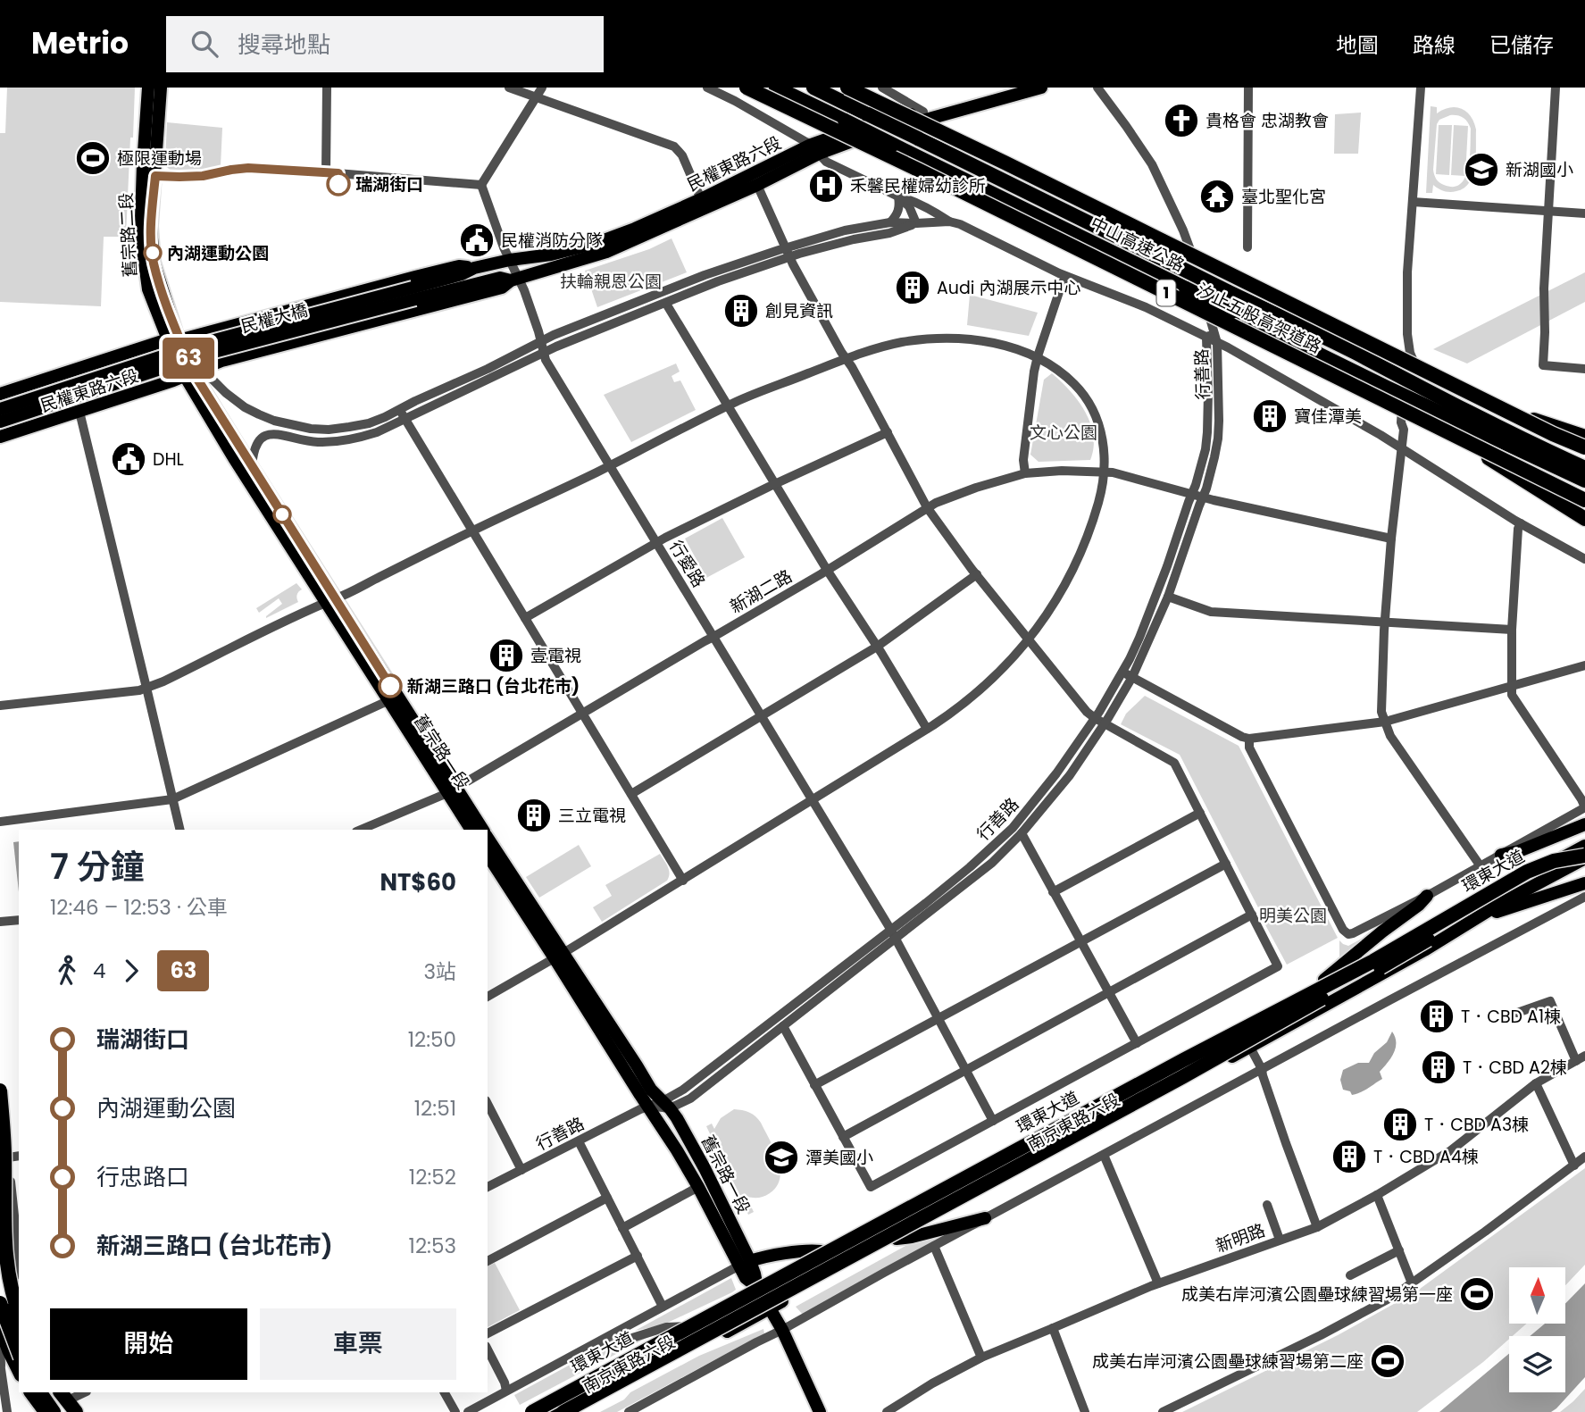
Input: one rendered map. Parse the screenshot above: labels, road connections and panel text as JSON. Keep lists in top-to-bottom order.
{
  "streets": {
    "highway": [
      "中山高速公路",
      "1",
      "汐止五股高架道路",
      "環東大道"
    ],
    "main road": [
      "民權東路六段",
      "舊宗路二段",
      "民權大橋",
      "舊宗路一段",
      "南京東路六段"
    ],
    "street": [
      "行善路",
      "行愛路",
      "新湖二路",
      "新明路"
    ]
  },
  "crossings": [
    ["民權東路六段", "舊宗路二段"],
    ["民權東路六段", "民權大橋"],
    ["民權東路六段", "行愛路"],
    ["民權東路六段", "舊宗路一段"],
    ["舊宗路二段", "舊宗路一段"],
    ["行善路", "行愛路"],
    ["行善路", "新湖二路"],
    ["行善路", "舊宗路一段"],
    ["行愛路", "新湖二路"],
    ["新湖二路", "舊宗路一段"],
    ["舊宗路一段", "南京東路六段"],
    ["環東大道", "南京東路六段"]
  ],
  "parks": ["扶輪親恩公園", "文心公園", "明美公園"],
  "places": {
    "church": ["貴格會 忠湖教會"],
    "sports": ["極限運動場", "成美右岸河濱公園壘球練習場第一座", "成美右岸河濱公園壘球練習場第二座"],
    "school or university": ["新湖國小", "潭美國小"],
    "other": ["瑞湖街口", "內湖運動公園", "新湖三路口 (台北花市)"],
    "hospital": ["禾馨民權婦幼診所"],
    "temple": ["臺北聖化宮"],
    "public building": ["民權消防分隊", "DHL"],
    "building": [
      "Audi 內湖展示中心",
      "創見資訊",
      "寶佳潭美",
      "壹電視",
      "三立電視",
      "T．CBD A1棟",
      "T．CBD A2棟",
      "T．CBD A3棟",
      "T．CBD A4棟"
    ]
  },
  "lines": ["bus line 63"],
  "north": "top",
  "page": {
    "header": "Metrio",
    "search": "搜尋地點",
    "nav": ["地圖", "路線", "已儲存"],
    "on_map": "63",
    "heading": ["7 分鐘", "12:46 – 12:53 · 公車", "NT$60"],
    "legs": ["4", "63", "3站"],
    "list": [
      {
        "name": "瑞湖街口",
        "value": "12:50"
      },
      {
        "name": "內湖運動公園",
        "value": "12:51"
      },
      {
        "name": "行忠路口",
        "value": "12:52"
      },
      {
        "name": "新湖三路口 (台北花市)",
        "value": "12:53"
      }
    ],
    "buttons": ["開始", "車票"]
  }
}
